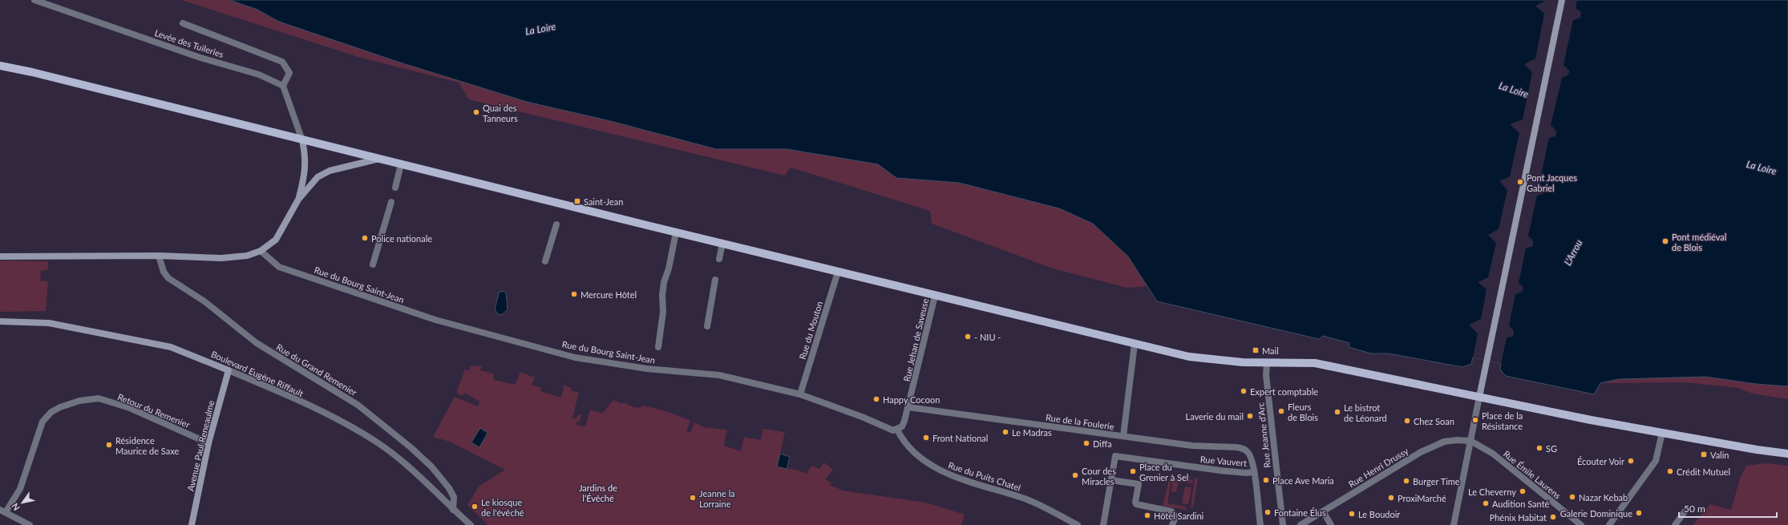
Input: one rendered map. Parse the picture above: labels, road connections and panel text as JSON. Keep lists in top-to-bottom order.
{
  "streets": {
    "main road": ["Boulevard Eugène Riffault", "Avenue Paul Reneaulme"],
    "street": [
      "Levée des Tuileries",
      "Rue du Bourg Saint-Jean",
      "Rue du Mouton",
      "Rue Jehan de Saveuse",
      "Rue du Grand Remenier",
      "Retour du Remenier",
      "Rue de la Foulerie",
      "Rue Jeanne d'Arc",
      "Rue Vauvert",
      "Rue Henri Drussy",
      "Rue Émile Laurens",
      "Rue du Puits Chatel"
    ]
  },
  "crossings": [
    ["Rue du Bourg Saint-Jean", "Rue du Mouton"],
    ["Rue du Bourg Saint-Jean", "Rue du Puits Chatel"],
    ["Rue Jehan de Saveuse", "Rue de la Foulerie"],
    ["Rue du Grand Remenier", "Boulevard Eugène Riffault"],
    ["Boulevard Eugène Riffault", "Avenue Paul Reneaulme"],
    ["Retour du Remenier", "Avenue Paul Reneaulme"],
    ["Rue de la Foulerie", "Rue Vauvert"],
    ["Rue Henri Drussy", "Rue Émile Laurens"]
  ],
  "water": ["La Loire", "L'Arrou"],
  "parks": ["Jardins de l’Évêché"],
  "places": {
    "other": [
      "Quai des Tanneurs",
      "Pont Jacques Gabriel",
      "Police nationale",
      "Pont médiéval de Blois",
      "Mercure Hôtel",
      "‑ NIU ‑",
      "Expert comptable",
      "Happy Cocoon",
      "Fleurs de Blois",
      "Le bistrot de Léonard",
      "Laverie du mail",
      "Place de la Résistance",
      "Chez Soan",
      "Le Madras",
      "Front National",
      "Diffa",
      "Résidence Maurice de Saxe",
      "SG",
      "Écouter Voir",
      "Place du Grenier à Sel",
      "Crédit Mutuel",
      "Cour des Miracles",
      "Place Ave Maria",
      "Burger Time",
      "Le Cheverny",
      "Nazar Kebab",
      "Jeanne la Lorraine",
      "ProxiMarché",
      "Audition Santé",
      "Le kiosque de l'évêché",
      "Fontaine Élus",
      "Galerie Dominique",
      "Le Boudoir",
      "Hôtel Sardini",
      "Phénix Habitat"
    ],
    "transit": ["Saint-Jean", "Mail", "Valin"]
  },
  "scale_bar": "50 m",
  "north": "bottom left"
}
